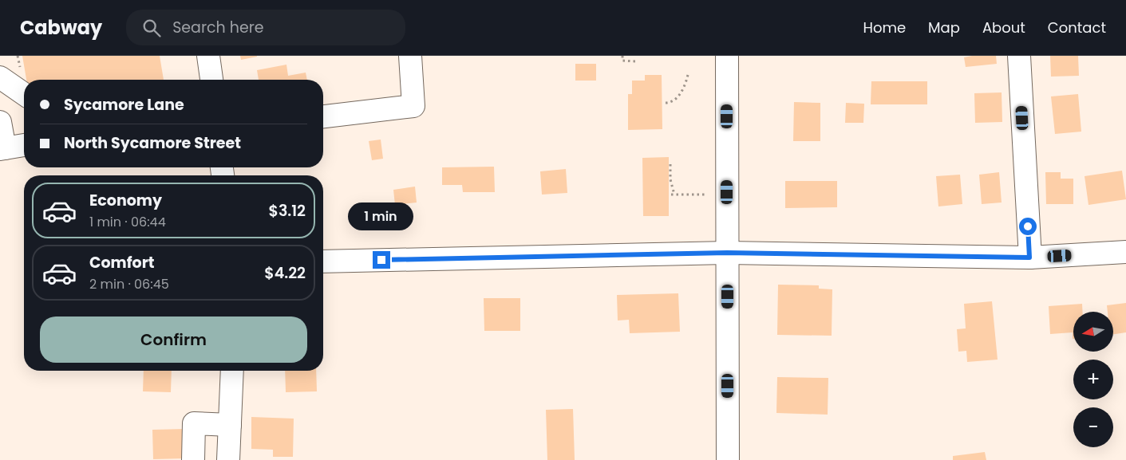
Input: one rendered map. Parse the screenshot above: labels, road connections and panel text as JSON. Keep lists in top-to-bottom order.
{
  "north": "left",
  "page": {
    "header": "Cabway",
    "search": "Search here",
    "nav": [
      "Home",
      "Map",
      "About",
      "Contact"
    ],
    "banner": ["Sycamore Lane", "North Sycamore Street"],
    "list": [
      {
        "name": "Economy",
        "note": "1 min · 06:44",
        "value": "$3.12"
      },
      {
        "name": "Comfort",
        "note": "2 min · 06:45",
        "value": "$4.22"
      }
    ],
    "bubble": "1 min",
    "buttons": "Confirm",
    "map_buttons": ["+", "−"]
  }
}
